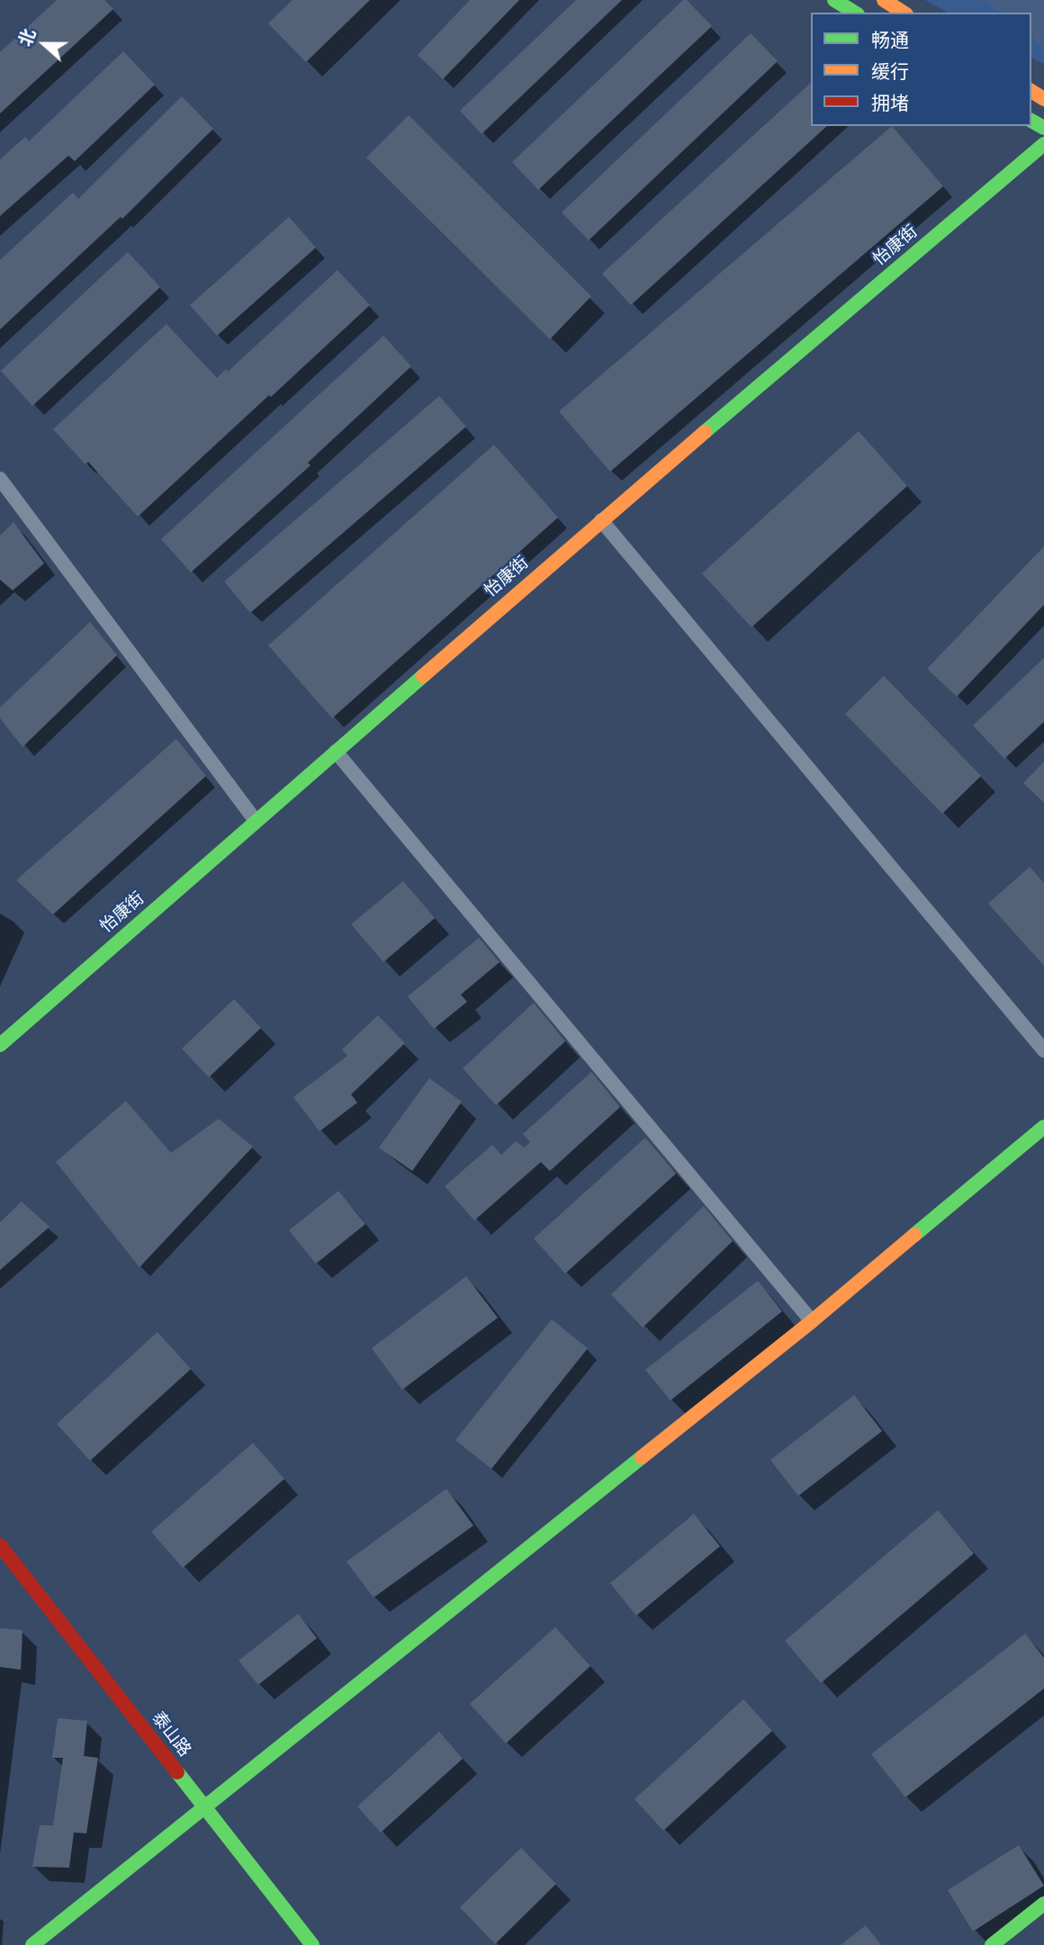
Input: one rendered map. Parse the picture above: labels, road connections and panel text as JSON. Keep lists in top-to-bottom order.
{
  "streets": {
    "street": ["怡康街", "泰山路"]
  },
  "legend": ["畅通", "缓行", "拥堵"],
  "north": "left"
}
